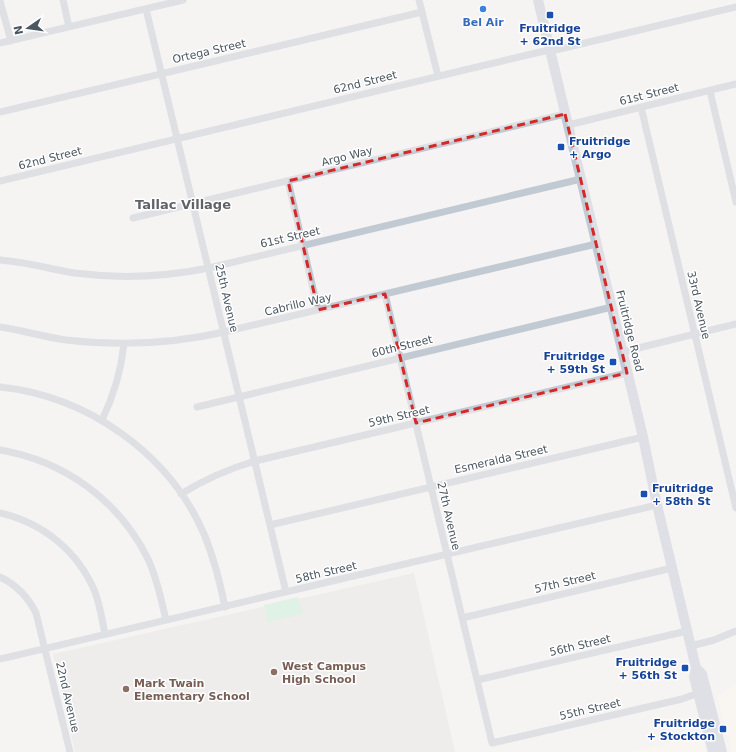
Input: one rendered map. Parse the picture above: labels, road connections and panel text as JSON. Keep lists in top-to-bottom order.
{
  "streets": {
    "main road": ["Fruitridge Road"],
    "street": [
      "Ortega Street",
      "62nd Street",
      "61st Street",
      "Argo Way",
      "25th Avenue",
      "Cabrillo Way",
      "33rd Avenue",
      "60th Street",
      "59th Street",
      "Esmeralda Street",
      "27th Avenue",
      "58th Street",
      "57th Street",
      "56th Street",
      "22nd Avenue",
      "55th Street"
    ]
  },
  "crossings": [
    ["Ortega Street", "25th Avenue"],
    ["62nd Street", "25th Avenue"],
    ["62nd Street", "Fruitridge Road"],
    ["61st Street", "25th Avenue"],
    ["61st Street", "33rd Avenue"],
    ["61st Street", "Fruitridge Road"],
    ["Argo Way", "25th Avenue"],
    ["Argo Way", "Fruitridge Road"],
    ["25th Avenue", "Cabrillo Way"],
    ["25th Avenue", "60th Street"],
    ["25th Avenue", "59th Street"],
    ["25th Avenue", "Esmeralda Street"],
    ["25th Avenue", "58th Street"],
    ["Cabrillo Way", "Fruitridge Road"],
    ["Cabrillo Way", "27th Avenue"],
    ["Fruitridge Road", "60th Street"],
    ["Fruitridge Road", "59th Street"],
    ["Fruitridge Road", "Esmeralda Street"],
    ["Fruitridge Road", "58th Street"],
    ["Fruitridge Road", "57th Street"],
    ["Fruitridge Road", "56th Street"],
    ["60th Street", "27th Avenue"],
    ["59th Street", "27th Avenue"],
    ["Esmeralda Street", "27th Avenue"],
    ["27th Avenue", "58th Street"],
    ["27th Avenue", "57th Street"],
    ["27th Avenue", "56th Street"],
    ["27th Avenue", "55th Street"],
    ["58th Street", "22nd Avenue"]
  ],
  "districts": ["Tallac Village"],
  "places": {
    "other": ["Bel Air", "West Campus High School", "Mark Twain Elementary School"],
    "transit": [
      "Fruitridge + 62nd St",
      "Fruitridge + Argo",
      "Fruitridge + 59th St",
      "Fruitridge + 58th St",
      "Fruitridge + 56th St",
      "Fruitridge + Stockton"
    ]
  },
  "north": "left"
}
